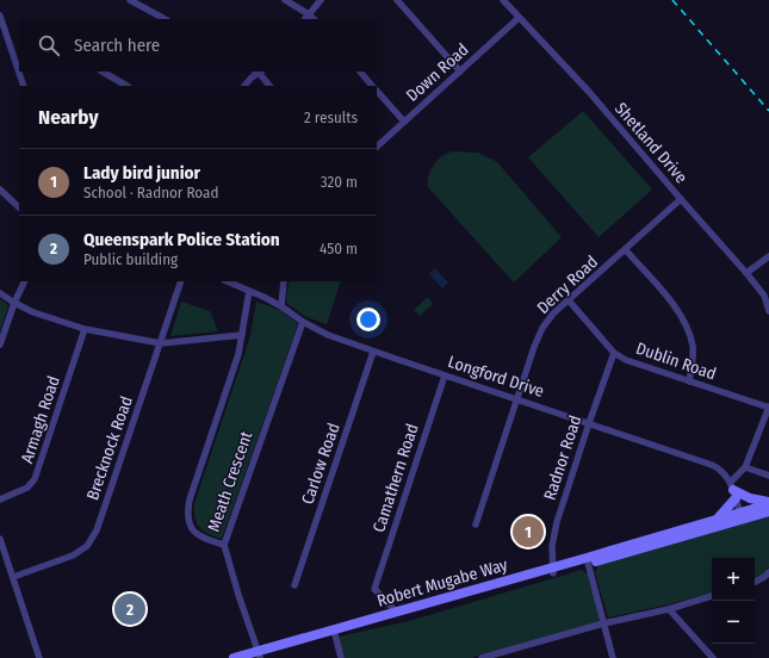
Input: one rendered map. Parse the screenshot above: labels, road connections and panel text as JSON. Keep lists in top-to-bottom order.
{
  "streets": {
    "main road": ["Robert Mugabe Way"],
    "street": [
      "Down Road",
      "Shetland Drive",
      "Derry Road",
      "Dublin Road",
      "Longford Drive",
      "Armagh Road",
      "Brecknock Road",
      "Radnor Road",
      "Carlow Road",
      "Camathern Road",
      "Meath Crescent"
    ]
  },
  "crossings": [
    ["Down Road", "Shetland Drive"],
    ["Shetland Drive", "Derry Road"],
    ["Derry Road", "Dublin Road"],
    ["Derry Road", "Longford Drive"],
    ["Dublin Road", "Radnor Road"],
    ["Longford Drive", "Radnor Road"],
    ["Longford Drive", "Carlow Road"],
    ["Longford Drive", "Camathern Road"],
    ["Longford Drive", "Meath Crescent"],
    ["Longford Drive", "Robert Mugabe Way"],
    ["Radnor Road", "Robert Mugabe Way"],
    ["Camathern Road", "Robert Mugabe Way"]
  ],
  "page": {
    "search": "Search here",
    "heading": ["Nearby", "2 results"],
    "list": [
      {
        "mark": "1",
        "name": "Lady bird junior",
        "note": "School · Radnor Road",
        "value": "320 m"
      },
      {
        "mark": "2",
        "name": "Queenspark Police Station",
        "note": "Public building",
        "value": "450 m"
      }
    ],
    "pins": ["1", "2"],
    "map_buttons": ["+", "−"]
  }
}
